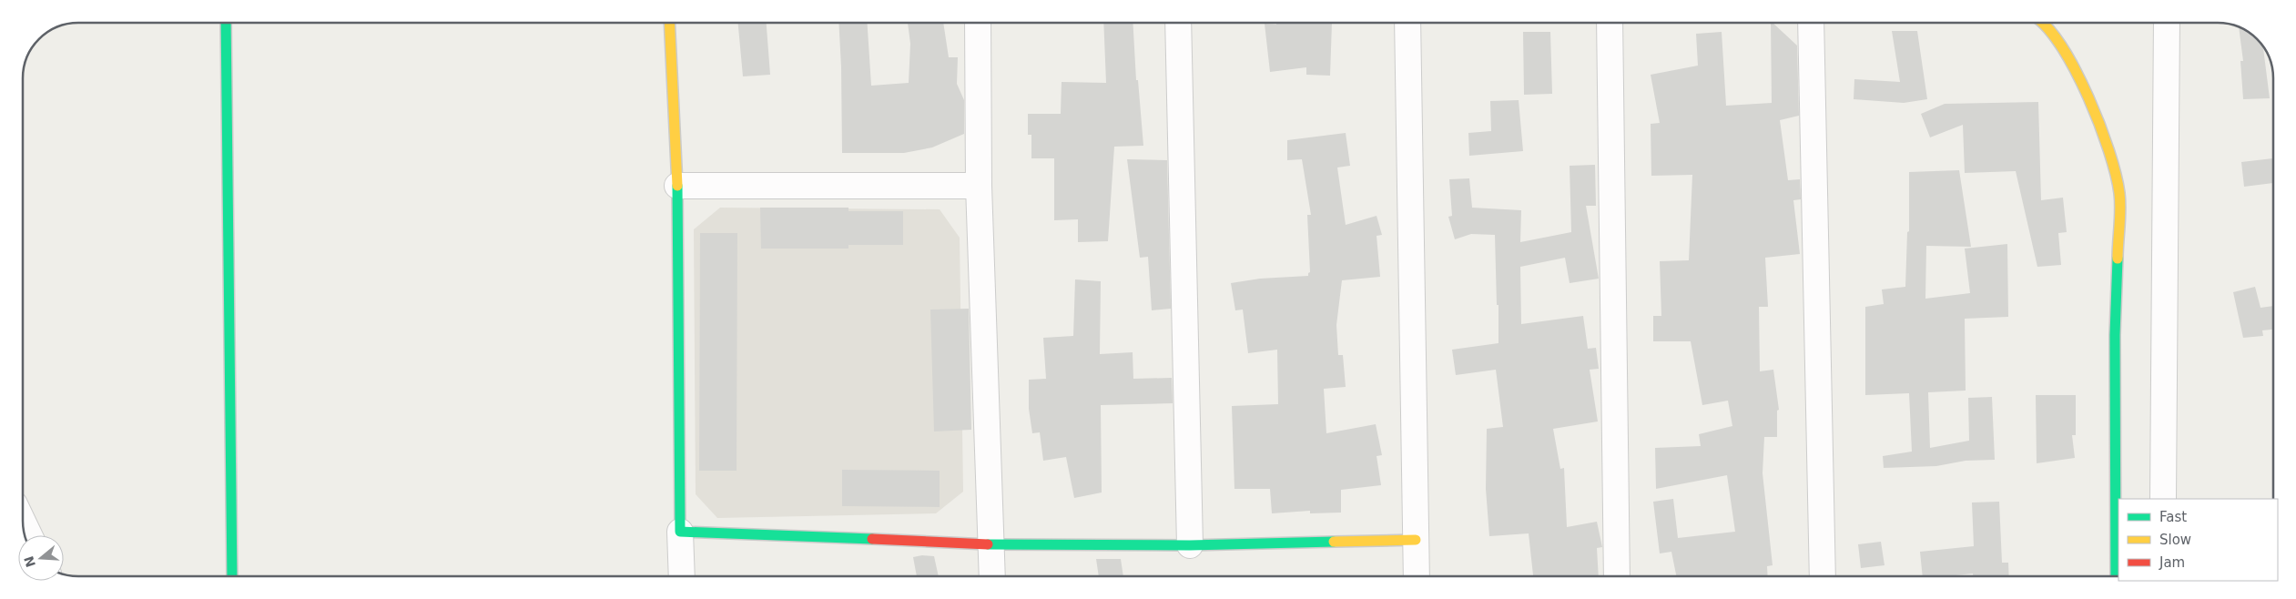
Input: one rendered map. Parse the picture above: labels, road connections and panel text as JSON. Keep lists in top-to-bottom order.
{
  "legend": ["Fast", "Slow", "Jam"],
  "north": "left"
}
